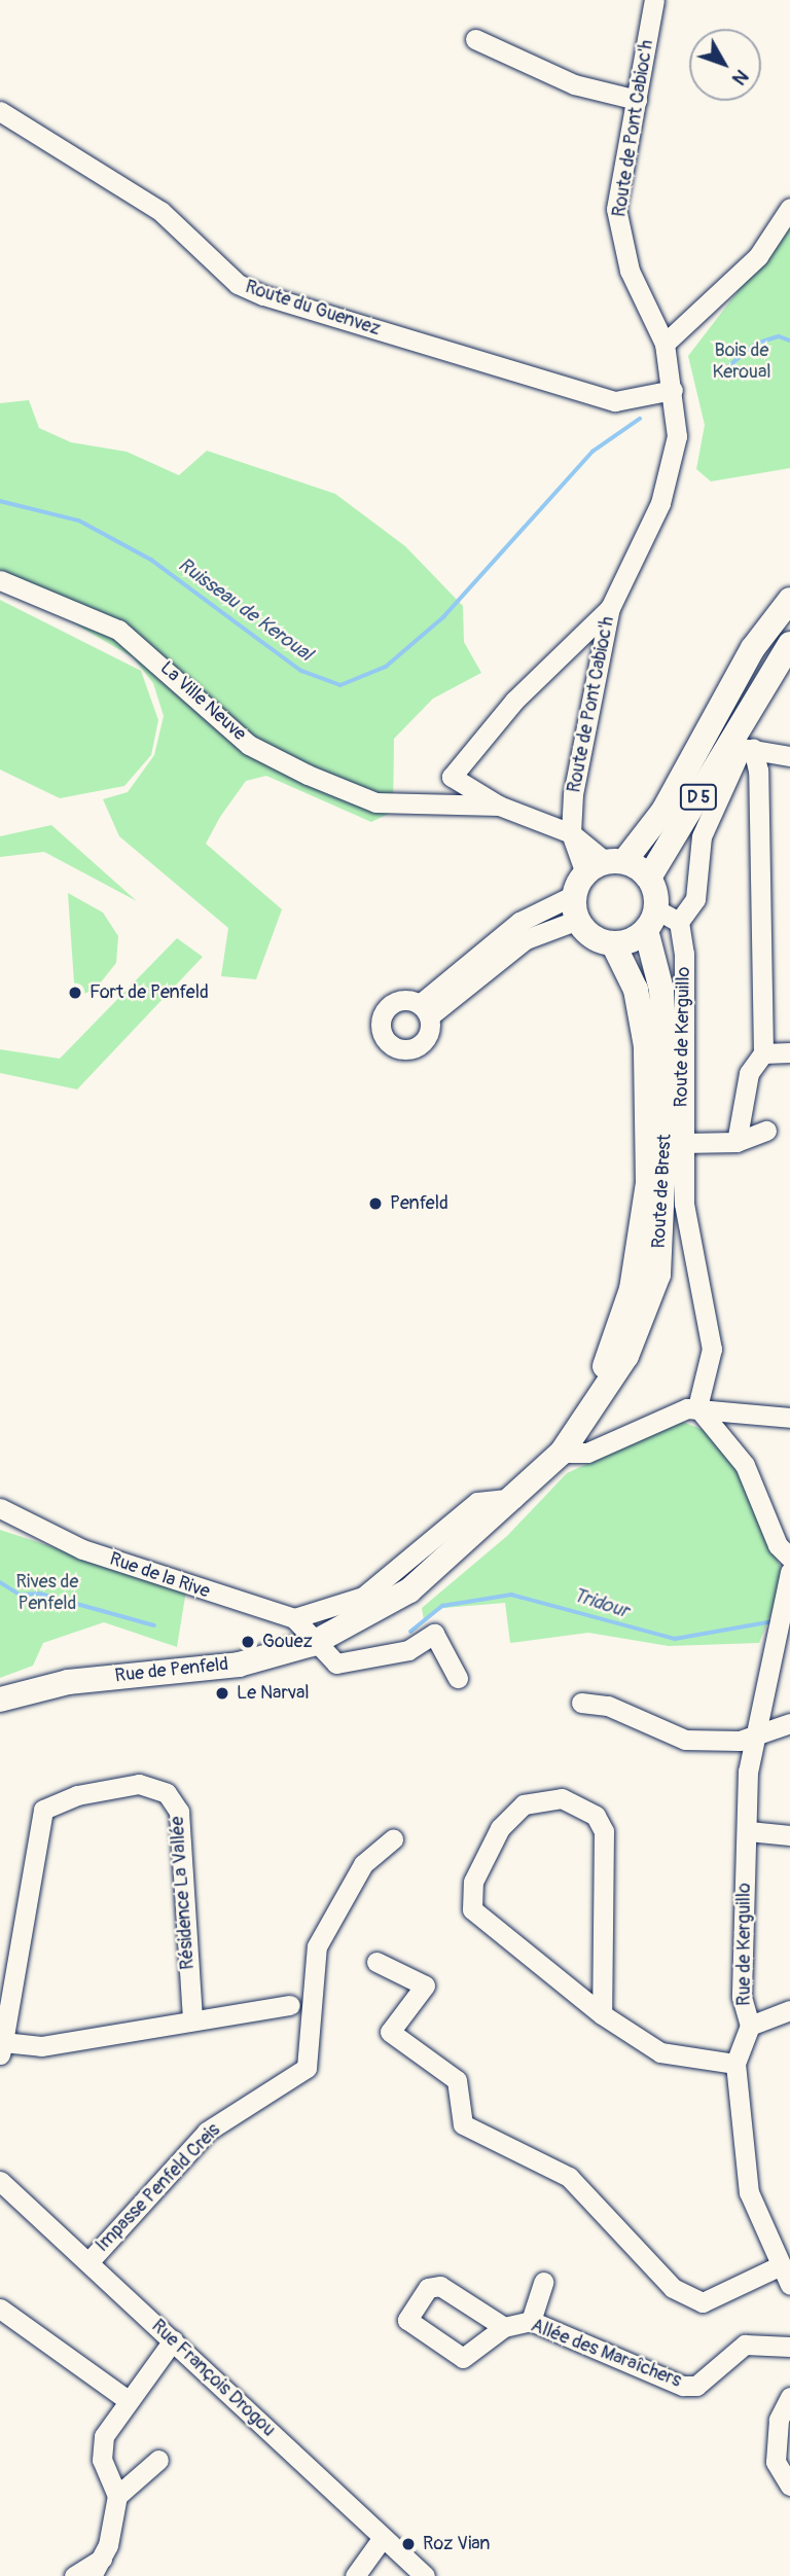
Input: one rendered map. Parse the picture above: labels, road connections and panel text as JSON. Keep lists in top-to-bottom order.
{
  "streets": {
    "main road": ["D 5", "Route de Brest", "Rue de Penfeld"],
    "street": [
      "Route de Pont Cabioc'h",
      "Route du Guenvez",
      "La Ville Neuve",
      "Route de Kerguillo",
      "Rue de la Rive",
      "Résidence La Vallée",
      "Rue de Kerguillo",
      "Impasse Penfeld Creis",
      "Allée des Maraîchers",
      "Rue François Drogou"
    ]
  },
  "crossings": [
    ["Route de Pont Cabioc'h", "Route du Guenvez"],
    ["D 5", "Route de Brest"],
    ["Route de Kerguillo", "Route de Brest"],
    ["Route de Brest", "Rue de Penfeld"],
    ["Impasse Penfeld Creis", "Rue François Drogou"]
  ],
  "water": ["Ruisseau de Keroual", "Tridour"],
  "parks": ["Bois de Keroual", "Rives de Penfeld"],
  "places": [
    "Fort de Penfeld",
    "Penfeld",
    "Gouez",
    "Le Narval",
    "Roz Vian"
  ],
  "north": "bottom right"
}
